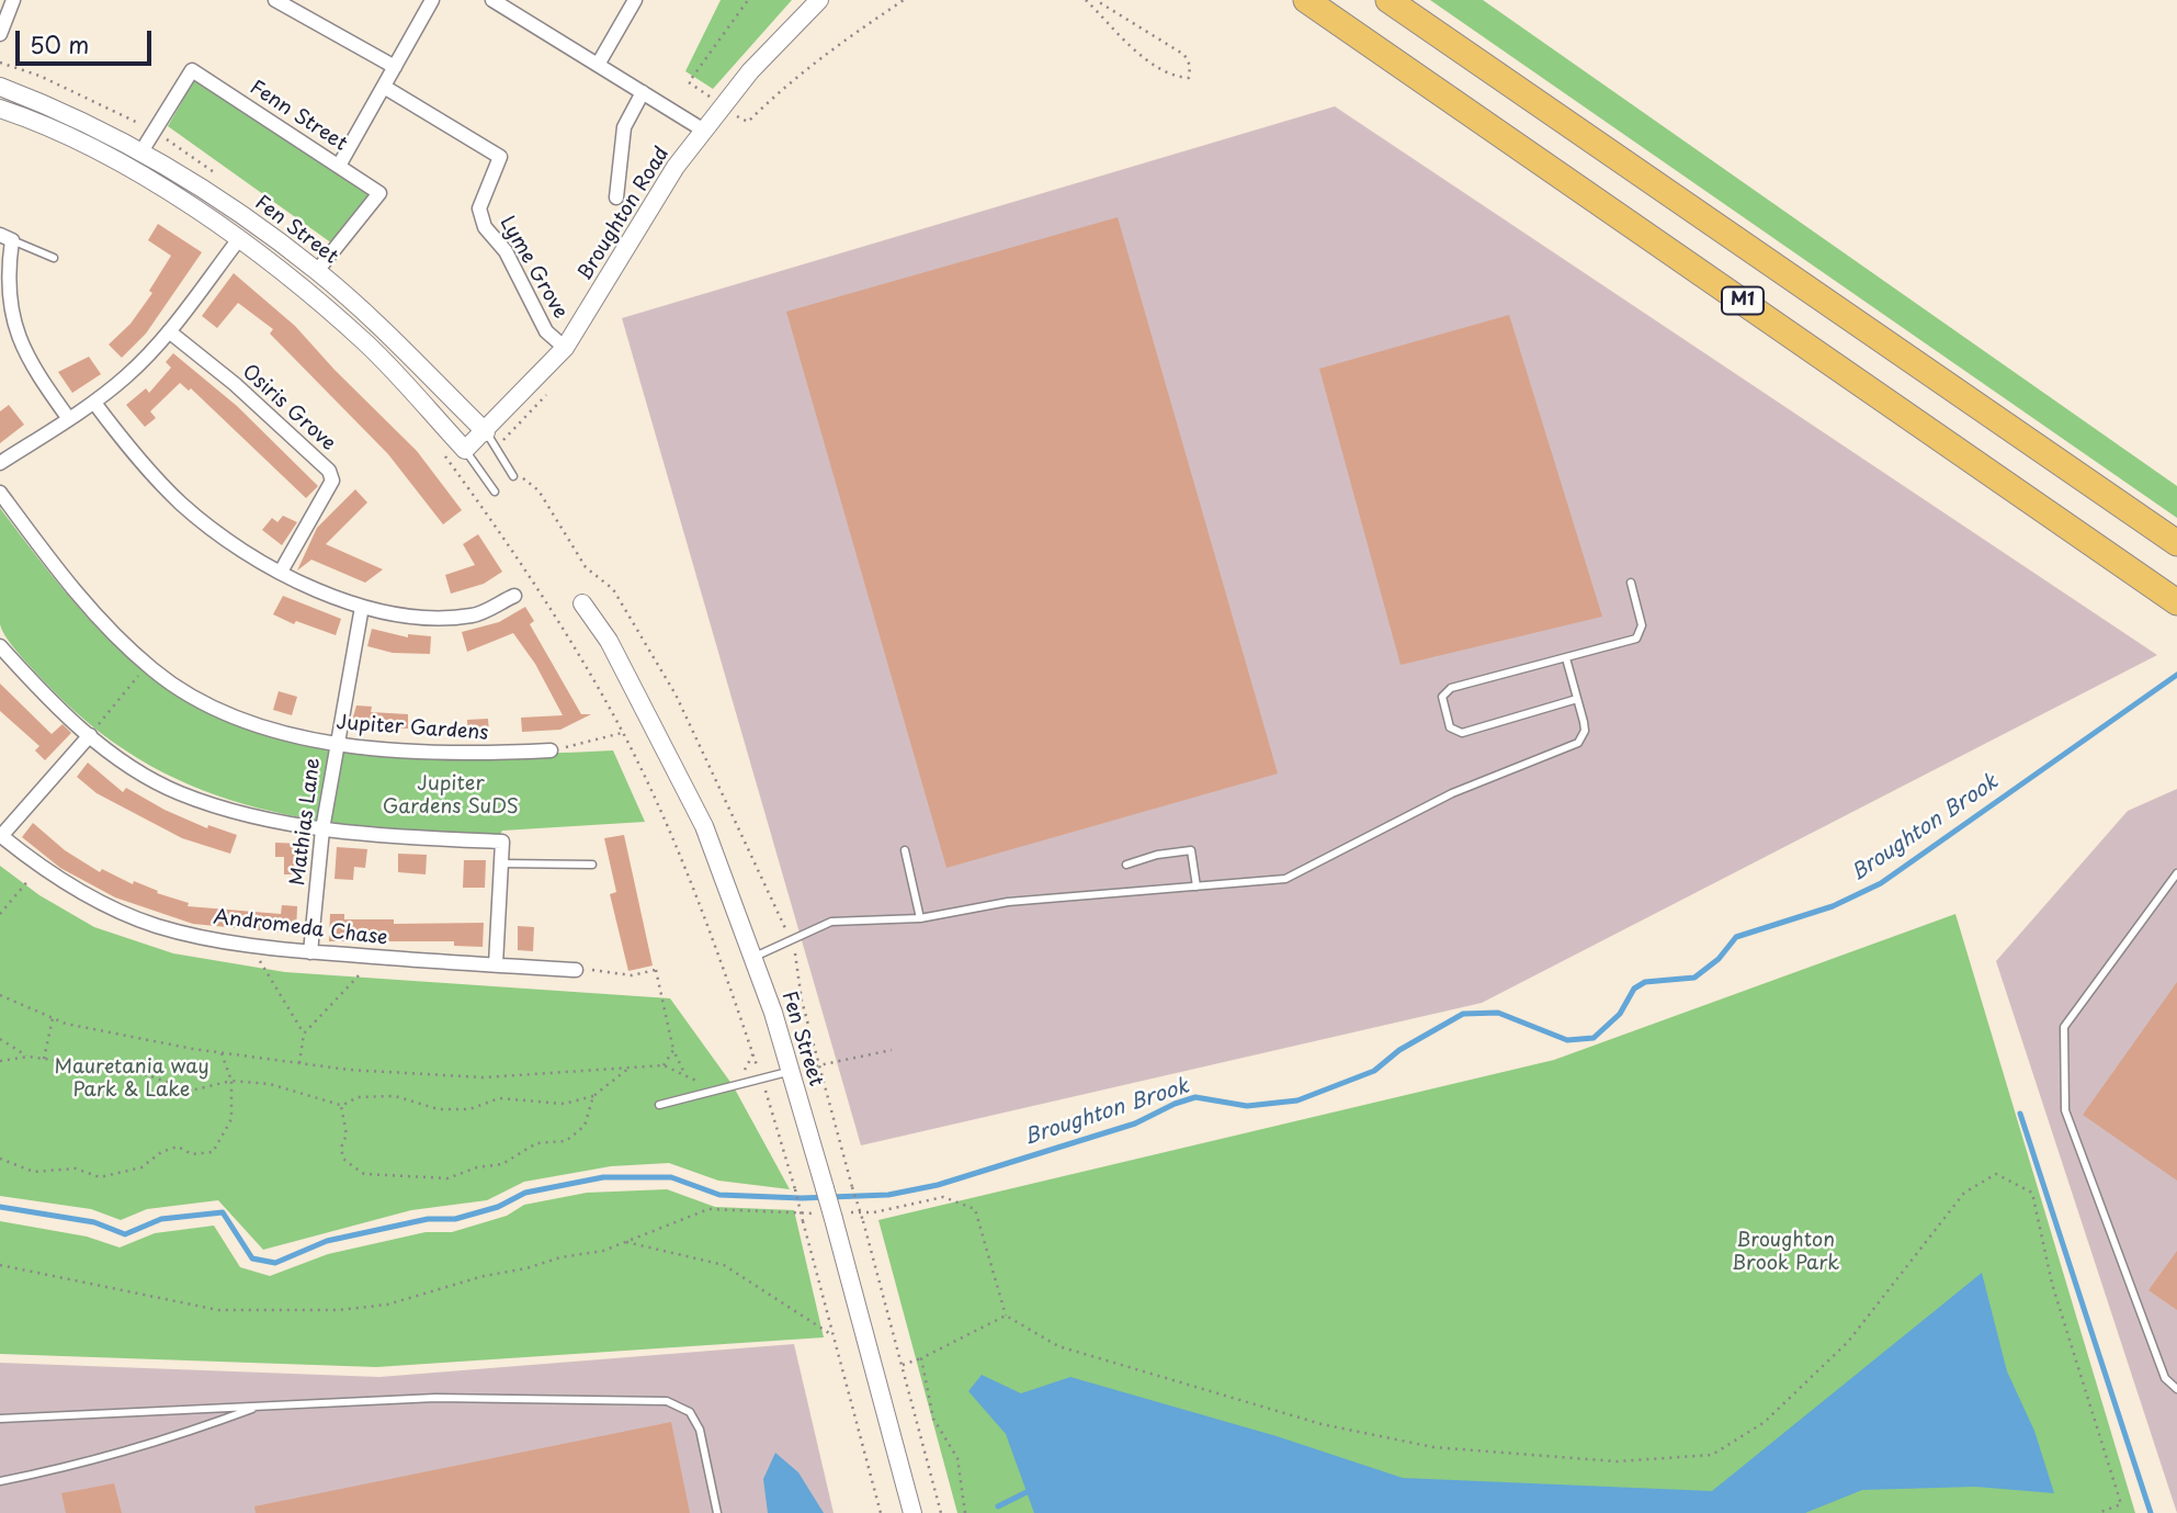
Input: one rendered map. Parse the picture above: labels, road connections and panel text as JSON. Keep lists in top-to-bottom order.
{
  "streets": {
    "highway": ["M1"],
    "street": [
      "Fenn Street",
      "Broughton Road",
      "Fen Street",
      "Lyme Grove",
      "Osiris Grove",
      "Jupiter Gardens",
      "Mathias Lane",
      "Andromeda Chase"
    ]
  },
  "crossings": [
    ["Fenn Street", "Fen Street"],
    ["Broughton Road", "Fen Street"],
    ["Broughton Road", "Lyme Grove"],
    ["Jupiter Gardens", "Mathias Lane"],
    ["Mathias Lane", "Andromeda Chase"]
  ],
  "water": ["Broughton Brook"],
  "parks": ["Jupiter Gardens SuDS", "Mauretania way Park & Lake", "Broughton Brook Park"],
  "scale_bar": "50 m"
}
